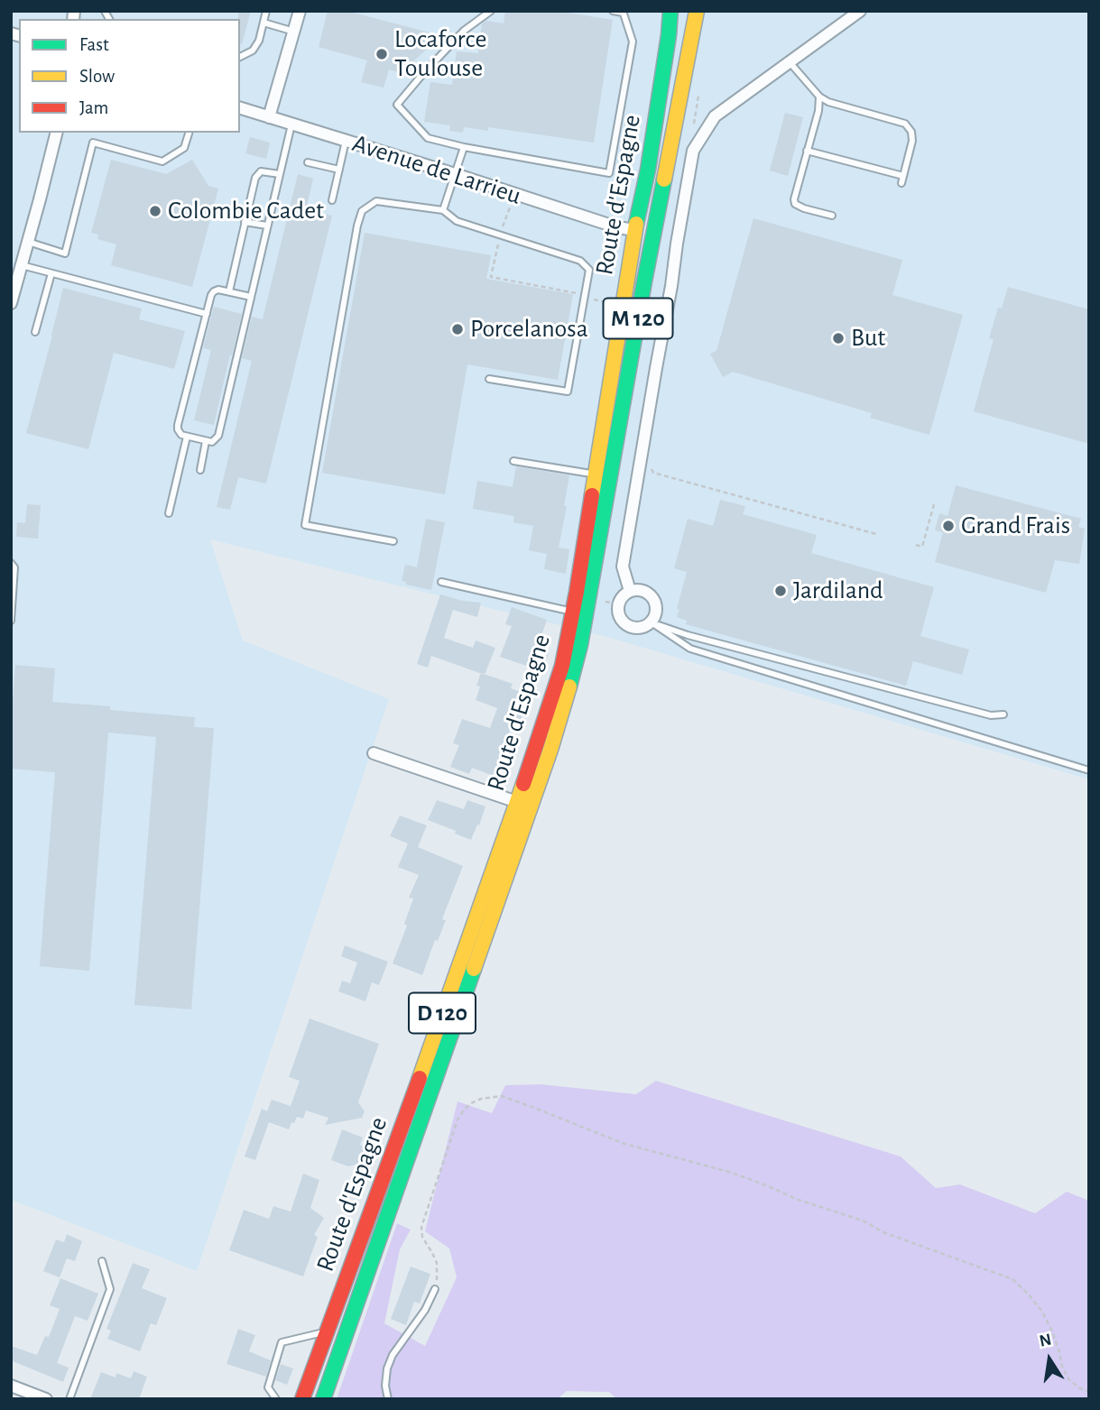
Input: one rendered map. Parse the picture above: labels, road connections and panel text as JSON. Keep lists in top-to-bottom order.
{
  "streets": {
    "main road": ["Route d'Espagne", "M 120", "D 120"],
    "street": ["Avenue de Larrieu"]
  },
  "crossings": [
    ["Avenue de Larrieu", "Route d'Espagne"]
  ],
  "places": [
    "Locaforce Toulouse",
    "Colombie Cadet",
    "Porcelanosa",
    "But",
    "Grand Frais",
    "Jardiland"
  ],
  "legend": ["Fast", "Slow", "Jam"],
  "north": "top"
}
